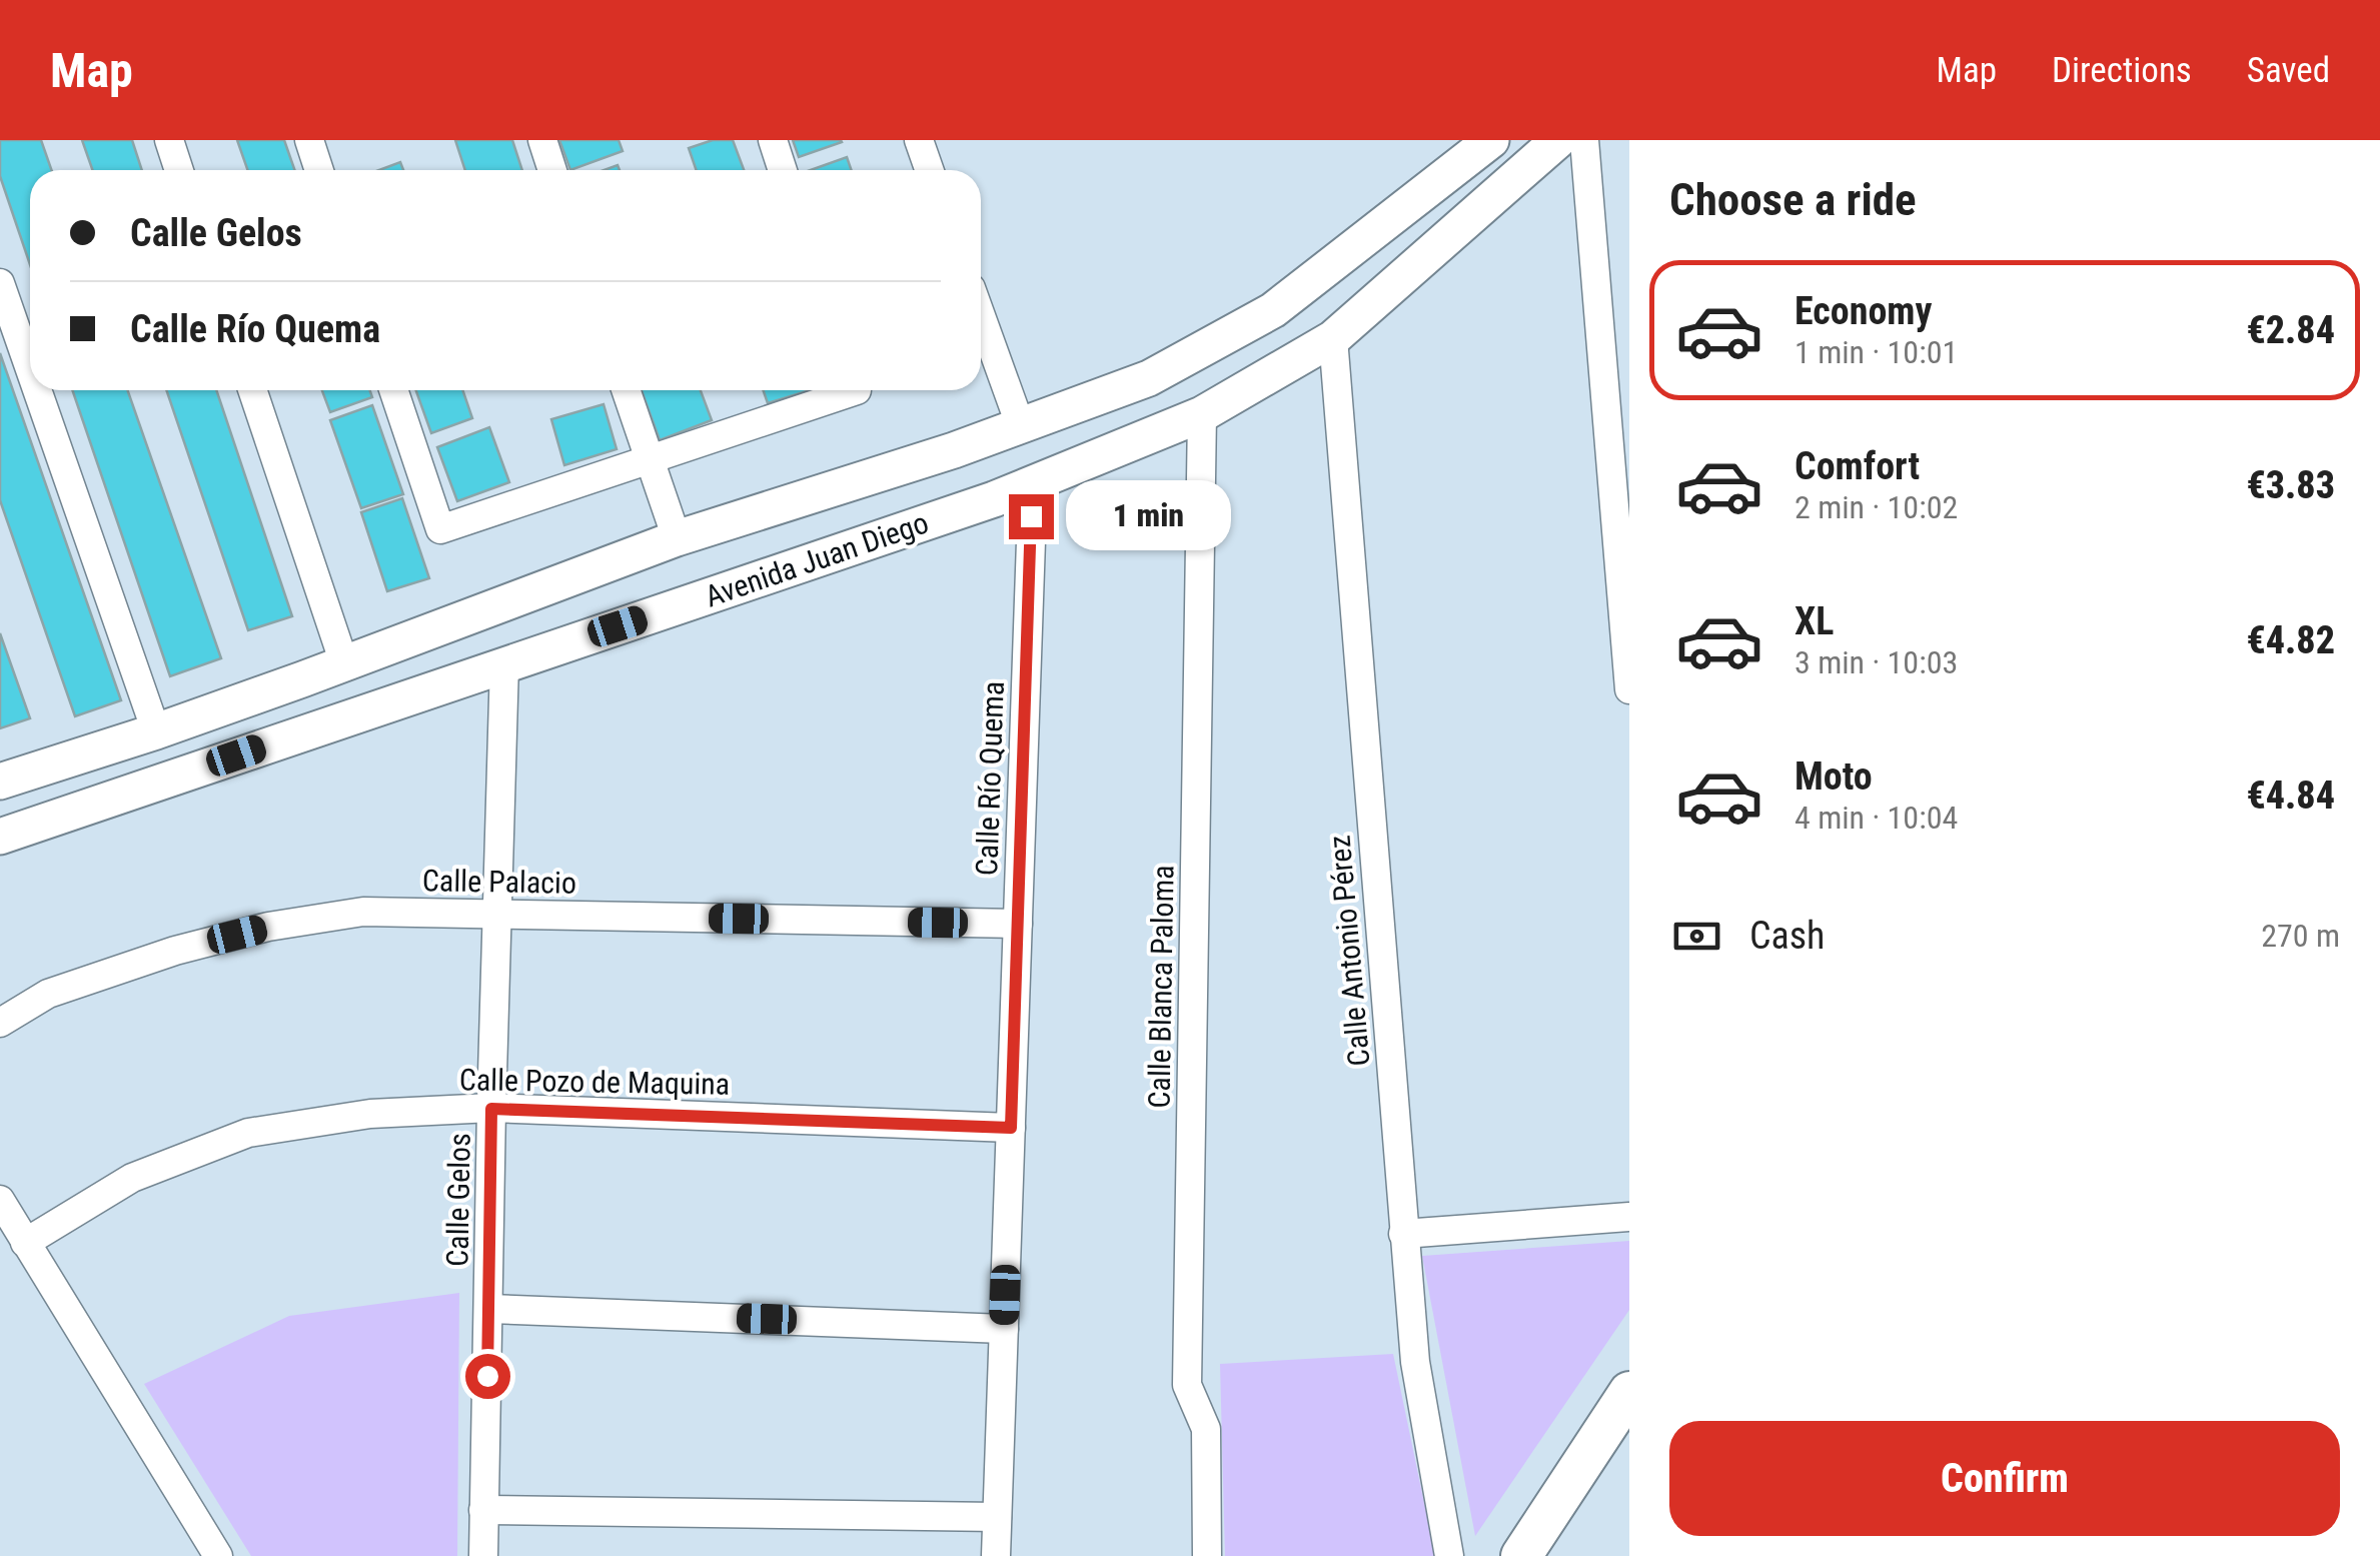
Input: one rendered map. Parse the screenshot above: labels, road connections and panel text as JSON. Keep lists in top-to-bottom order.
{
  "streets": {
    "street": [
      "Avenida Juan Diego",
      "Calle Río Quema",
      "Calle Palacio",
      "Calle Antonio Pérez",
      "Calle Blanca Paloma",
      "Calle Pozo de Maquina",
      "Calle Gelos"
    ]
  },
  "crossings": [
    ["Avenida Juan Diego", "Calle Río Quema"],
    ["Avenida Juan Diego", "Calle Antonio Pérez"],
    ["Avenida Juan Diego", "Calle Blanca Paloma"],
    ["Avenida Juan Diego", "Calle Gelos"],
    ["Calle Río Quema", "Calle Palacio"],
    ["Calle Río Quema", "Calle Pozo de Maquina"],
    ["Calle Palacio", "Calle Gelos"],
    ["Calle Pozo de Maquina", "Calle Gelos"]
  ],
  "page": {
    "header": "Map",
    "nav": ["Map", "Directions", "Saved"],
    "heading": "Choose a ride",
    "banner": ["Calle Gelos", "Calle Río Quema"],
    "list": [
      {
        "name": "Economy",
        "note": "1 min · 10:01",
        "value": "€2.84"
      },
      {
        "name": "Comfort",
        "note": "2 min · 10:02",
        "value": "€3.83"
      },
      {
        "name": "XL",
        "note": "3 min · 10:03",
        "value": "€4.82"
      },
      {
        "name": "Moto",
        "note": "4 min · 10:04",
        "value": "€4.84"
      }
    ],
    "bubble": "1 min",
    "pay": ["Cash", "270 m"],
    "buttons": "Confirm"
  }
}
